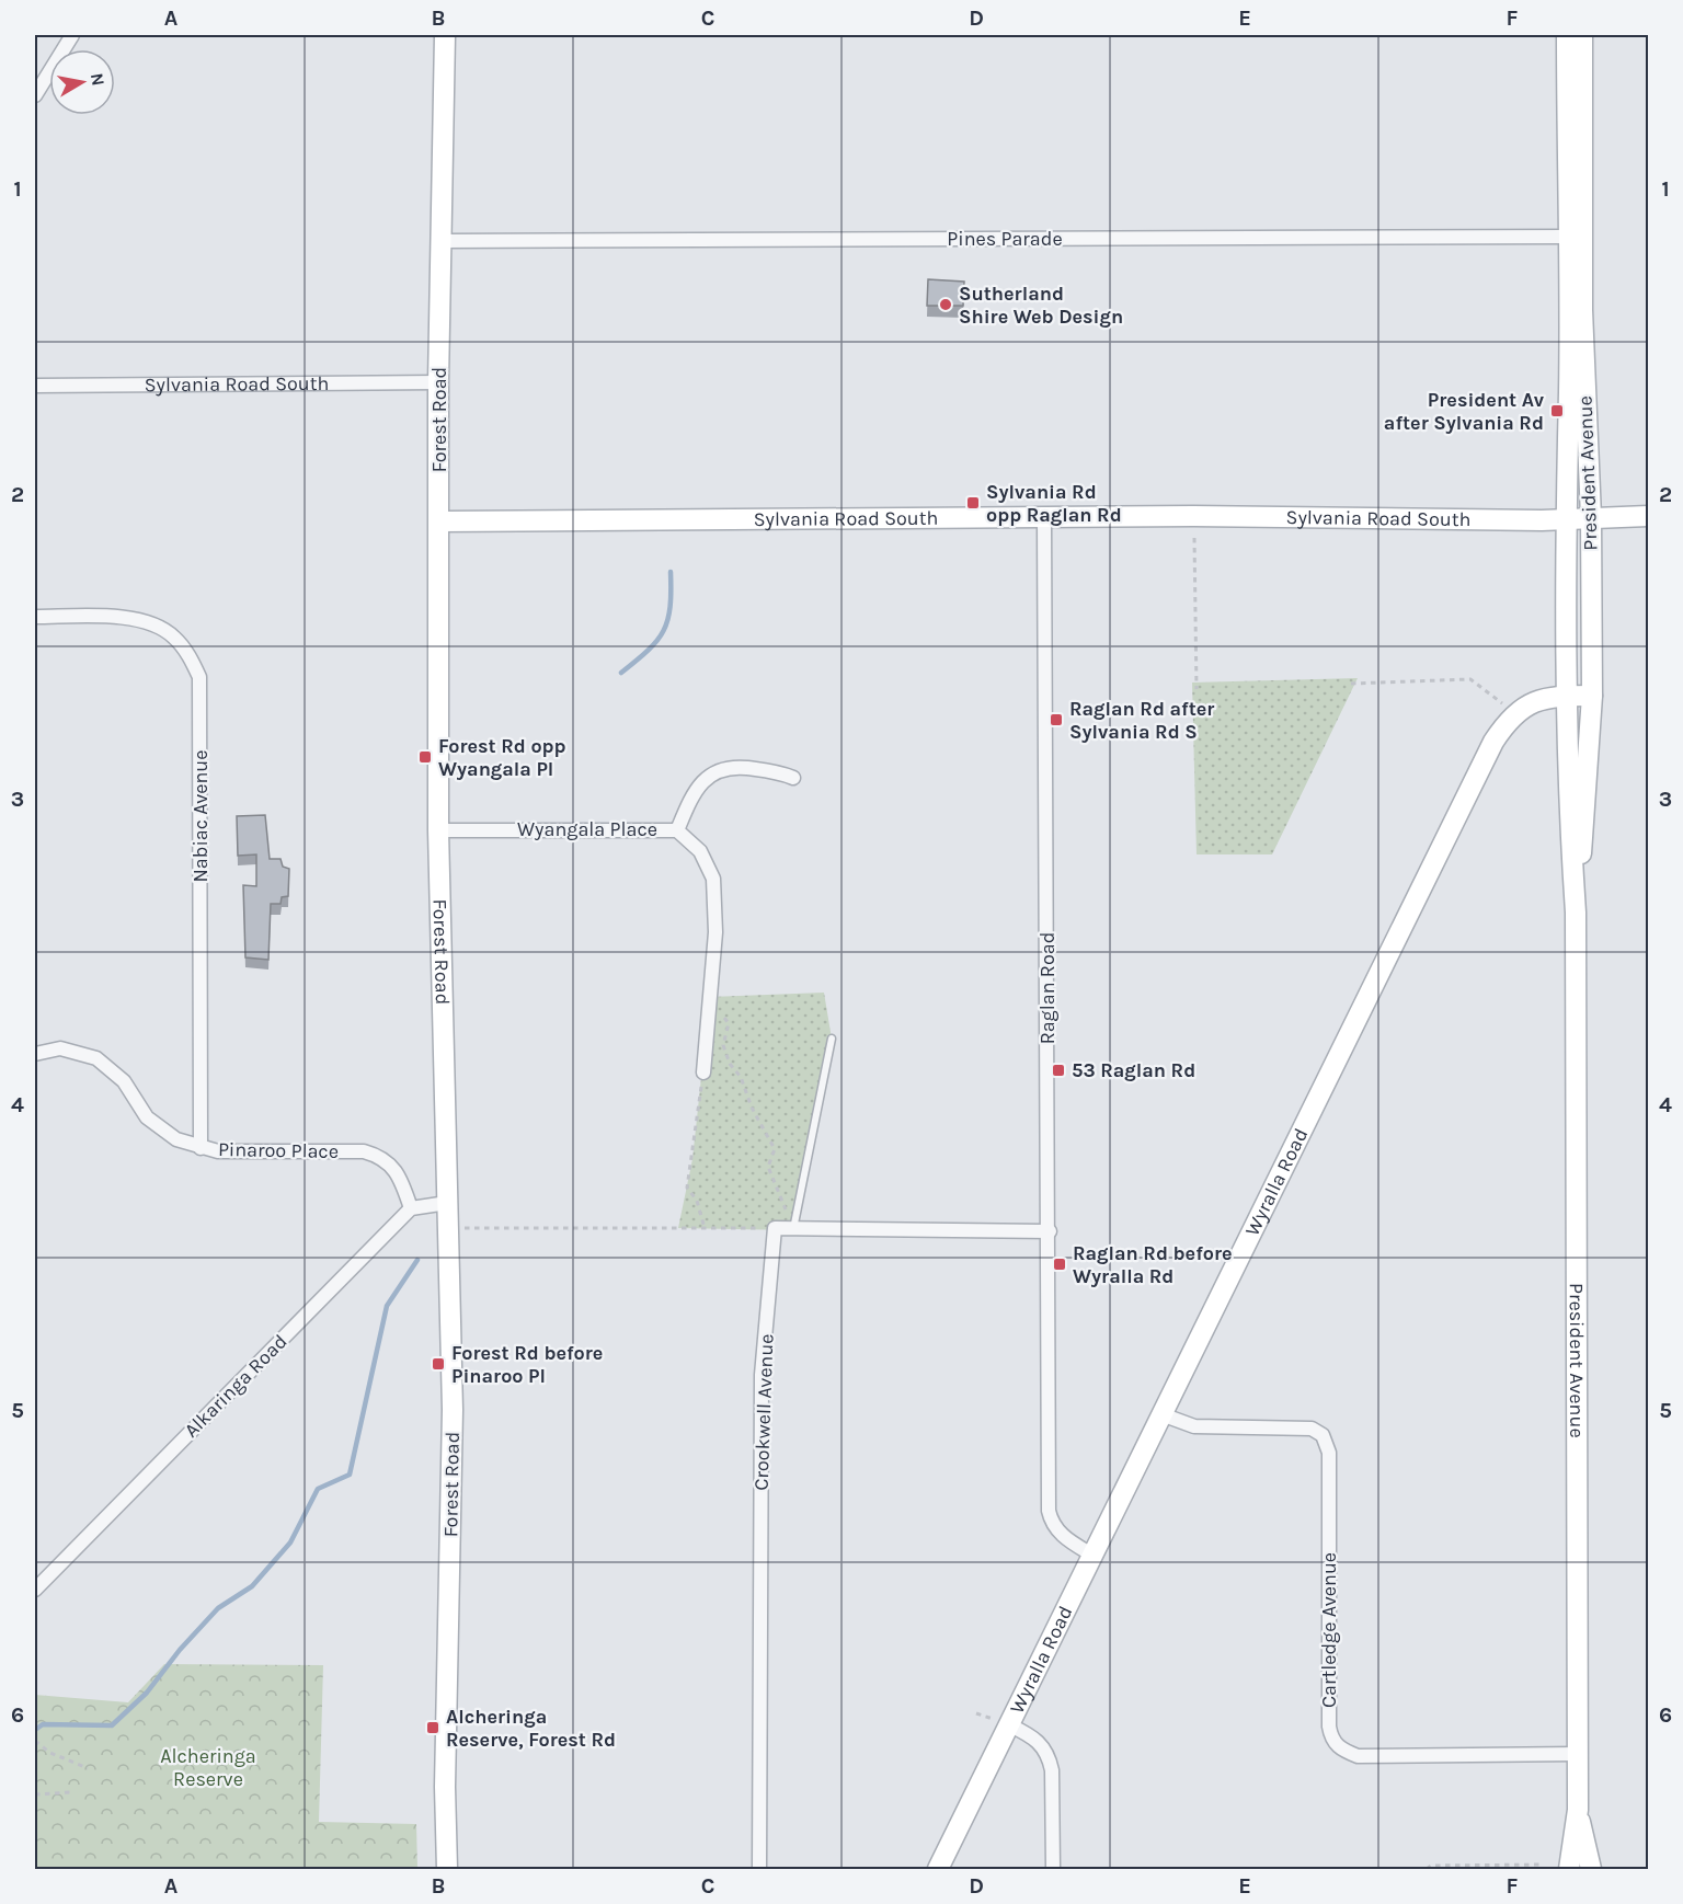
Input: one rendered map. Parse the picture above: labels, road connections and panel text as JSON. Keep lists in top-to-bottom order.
{
  "streets": {
    "street": [
      "Pines Parade",
      "Sylvania Road South",
      "Forest Road",
      "President Avenue",
      "Nabiac Avenue",
      "Wyangala Place",
      "Raglan Road",
      "Pinaroo Place",
      "Wyralla Road",
      "Alkaringa Road",
      "Crookwell Avenue",
      "Cartledge Avenue"
    ]
  },
  "crossings": [
    ["Pines Parade", "Forest Road"],
    ["Pines Parade", "President Avenue"],
    ["Sylvania Road South", "Forest Road"],
    ["Sylvania Road South", "President Avenue"],
    ["Sylvania Road South", "Raglan Road"],
    ["Forest Road", "Wyangala Place"],
    ["President Avenue", "Cartledge Avenue"],
    ["Nabiac Avenue", "Pinaroo Place"],
    ["Raglan Road", "Wyralla Road"],
    ["Pinaroo Place", "Alkaringa Road"],
    ["Wyralla Road", "Cartledge Avenue"]
  ],
  "parks": ["Alcheringa Reserve"],
  "places": {
    "other": ["Sutherland Shire Web Design"],
    "transit": [
      "President Av after Sylvania Rd",
      "Sylvania Rd opp Raglan Rd",
      "Raglan Rd after Sylvania Rd S",
      "Forest Rd opp Wyangala Pl",
      "53 Raglan Rd",
      "Raglan Rd before Wyralla Rd",
      "Forest Rd before Pinaroo Pl",
      "Alcheringa Reserve, Forest Rd"
    ]
  },
  "north": "right",
  "grid": {
    "columns": [
      "A",
      "B",
      "C",
      "D",
      "E",
      "F"
    ],
    "rows": [
      "1",
      "2",
      "3",
      "4",
      "5",
      "6"
    ]
  }
}
